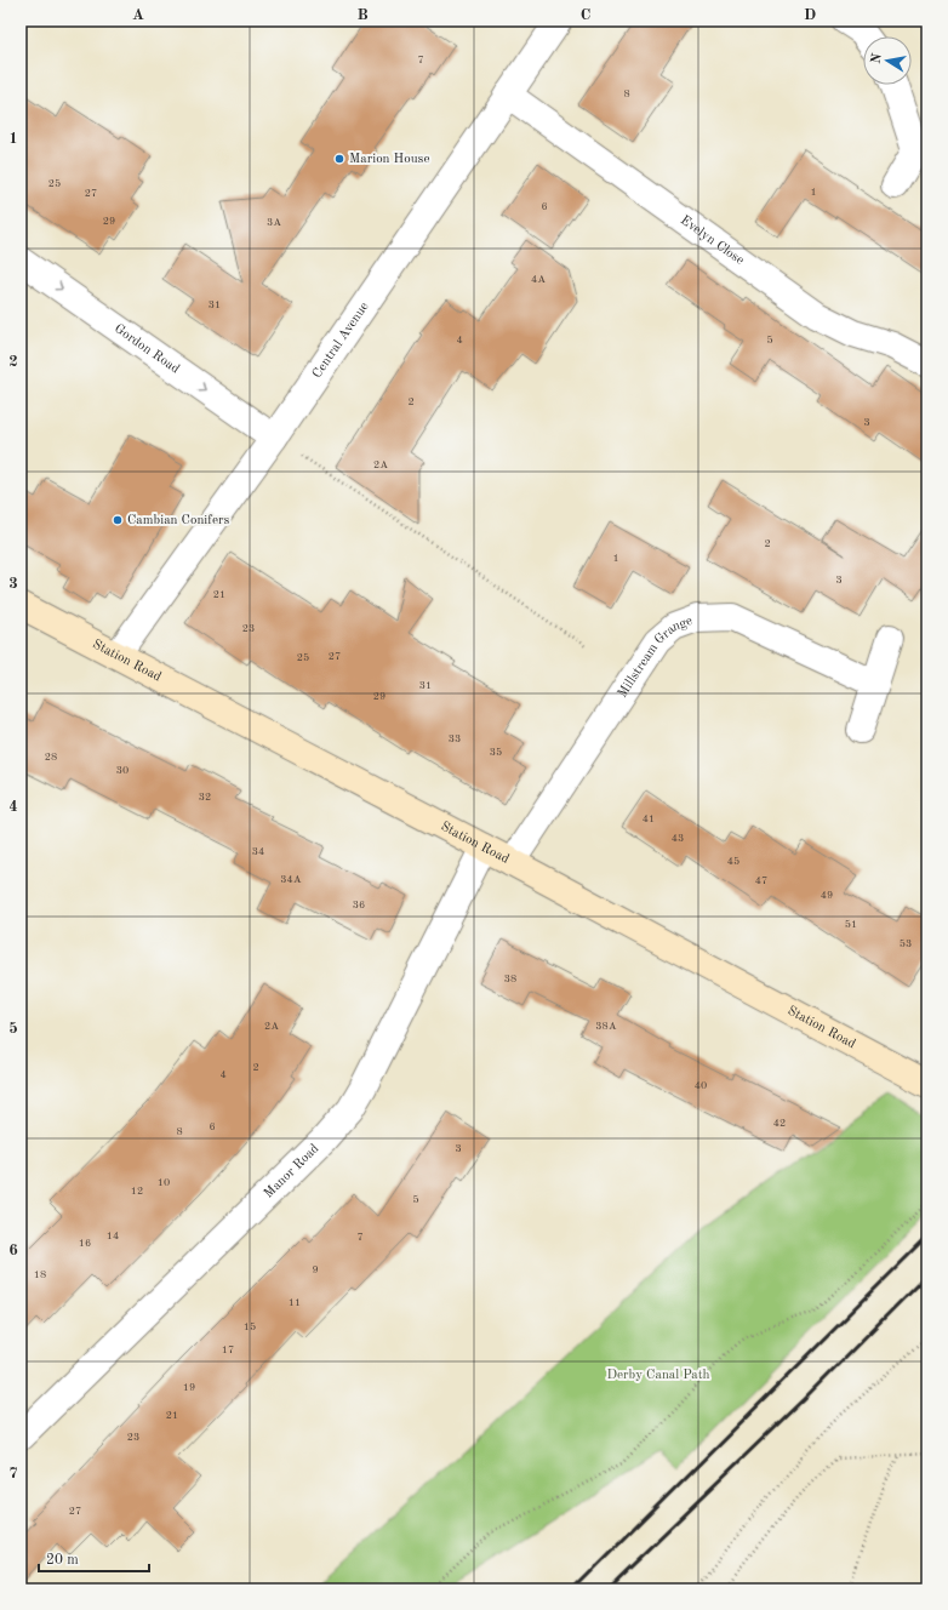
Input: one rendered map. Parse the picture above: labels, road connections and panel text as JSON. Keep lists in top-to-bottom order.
{
  "streets": {
    "main road": ["Station Road"],
    "street": [
      "Evelyn Close",
      "Central Avenue",
      "Gordon Road",
      "Millstream Grange",
      "Manor Road"
    ]
  },
  "crossings": [
    ["Evelyn Close", "Central Avenue"],
    ["Central Avenue", "Gordon Road"],
    ["Central Avenue", "Station Road"],
    ["Station Road", "Millstream Grange"],
    ["Station Road", "Manor Road"]
  ],
  "one_way": ["Gordon Road"],
  "parks": ["Derby Canal Path"],
  "places": ["Marion House", "Cambian Conifers"],
  "house_numbers": [
    "7",
    "8",
    "25",
    "1",
    "27",
    "6",
    "29",
    "3A",
    "4A",
    "31",
    "4",
    "5",
    "2",
    "3",
    "2A",
    "2",
    "1",
    "3",
    "21",
    "23",
    "27",
    "25",
    "31",
    "29",
    "33",
    "35",
    "28",
    "30",
    "32",
    "41",
    "43",
    "34",
    "45",
    "34A",
    "47",
    "49",
    "36",
    "51",
    "53",
    "38",
    "2A",
    "38A",
    "2",
    "4",
    "40",
    "42",
    "6",
    "8",
    "3",
    "10",
    "12",
    "5",
    "14",
    "7",
    "16",
    "9",
    "18",
    "11",
    "15",
    "17",
    "19",
    "21",
    "23",
    "27"
  ],
  "scale_bar": "20 m",
  "north": "left",
  "grid": {
    "columns": [
      "A",
      "B",
      "C",
      "D"
    ],
    "rows": [
      "1",
      "2",
      "3",
      "4",
      "5",
      "6",
      "7"
    ]
  }
}
